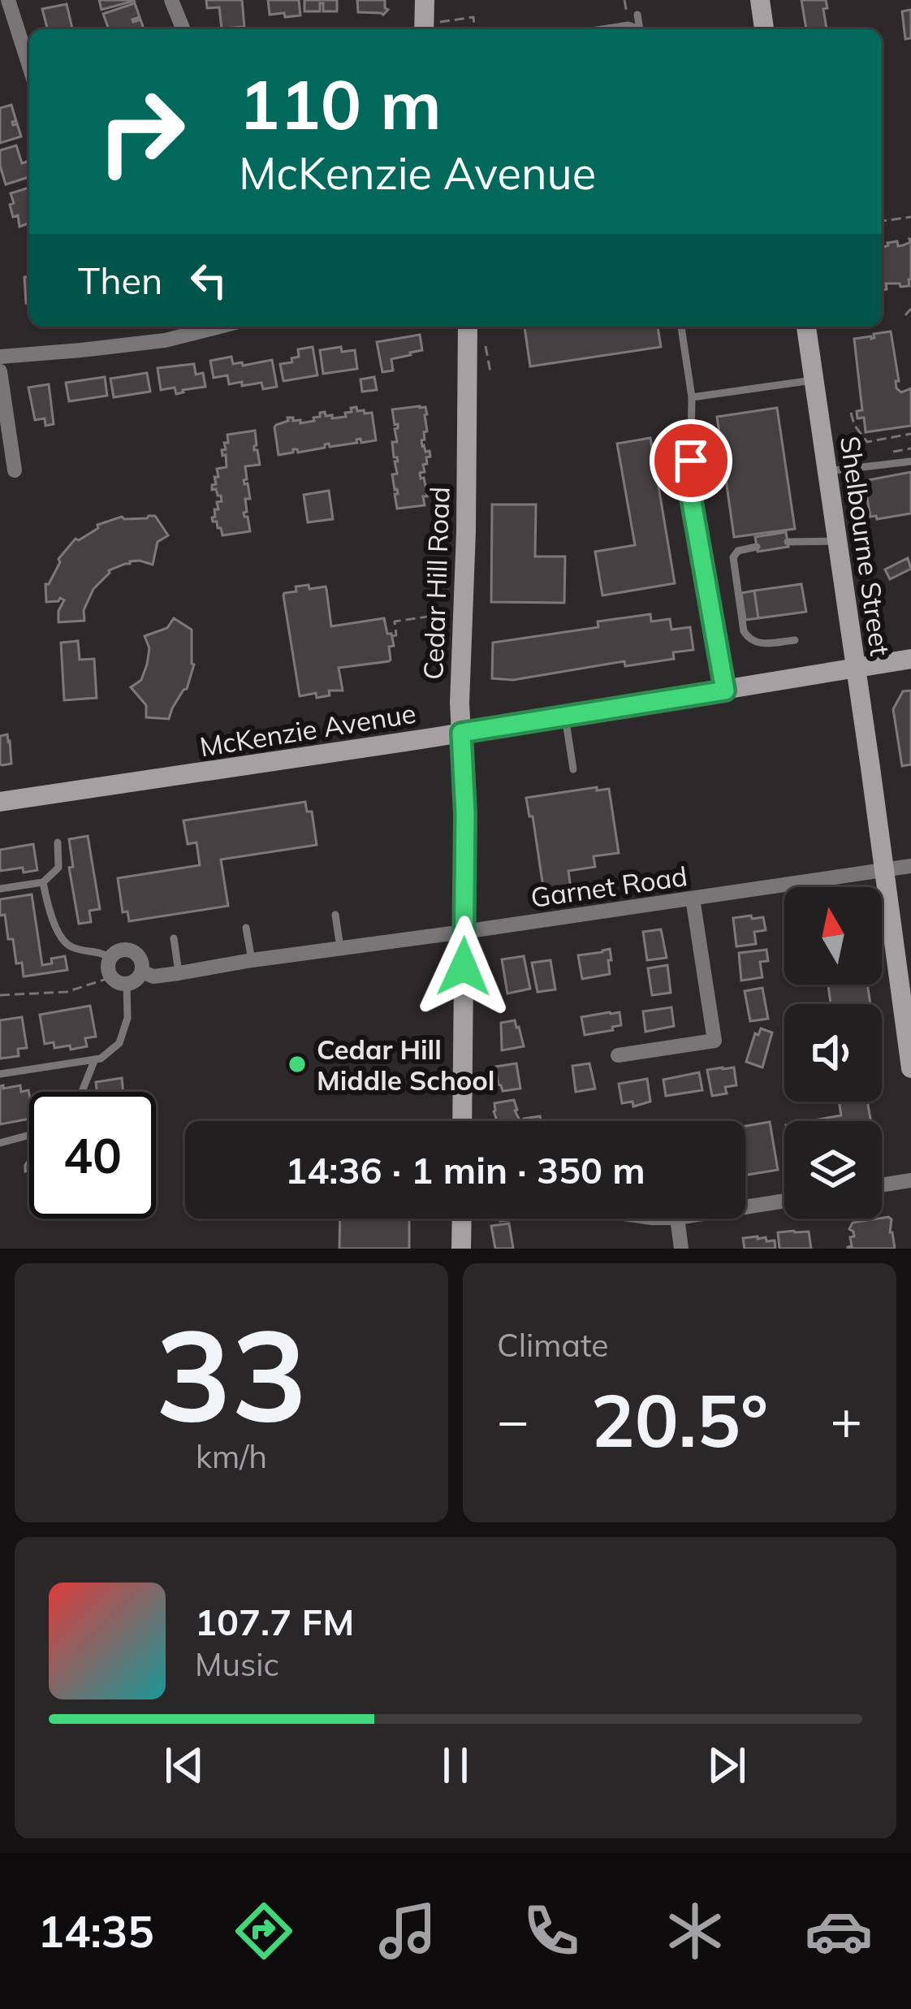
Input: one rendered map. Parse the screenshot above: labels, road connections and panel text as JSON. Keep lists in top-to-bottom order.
{
  "streets": {
    "main road": ["Shelbourne Street", "Cedar Hill Road", "McKenzie Avenue"],
    "street": ["Garnet Road"]
  },
  "crossings": [
    ["Shelbourne Street", "McKenzie Avenue"],
    ["Shelbourne Street", "Garnet Road"],
    ["Cedar Hill Road", "McKenzie Avenue"],
    ["Cedar Hill Road", "Garnet Road"]
  ],
  "places": ["Cedar Hill Middle School"],
  "north": "top",
  "page": {
    "turn": ["110 m", "McKenzie Avenue"],
    "then": "Then",
    "limit": "40",
    "trip": "14:36 · 1 min · 350 m",
    "tile": [
      ["33", "km/h"],
      "Climate"
    ],
    "heat": ["−", "20.5°", "+"],
    "song": ["107.7 FM", "Music"],
    "tabs": "14:35"
  }
}
